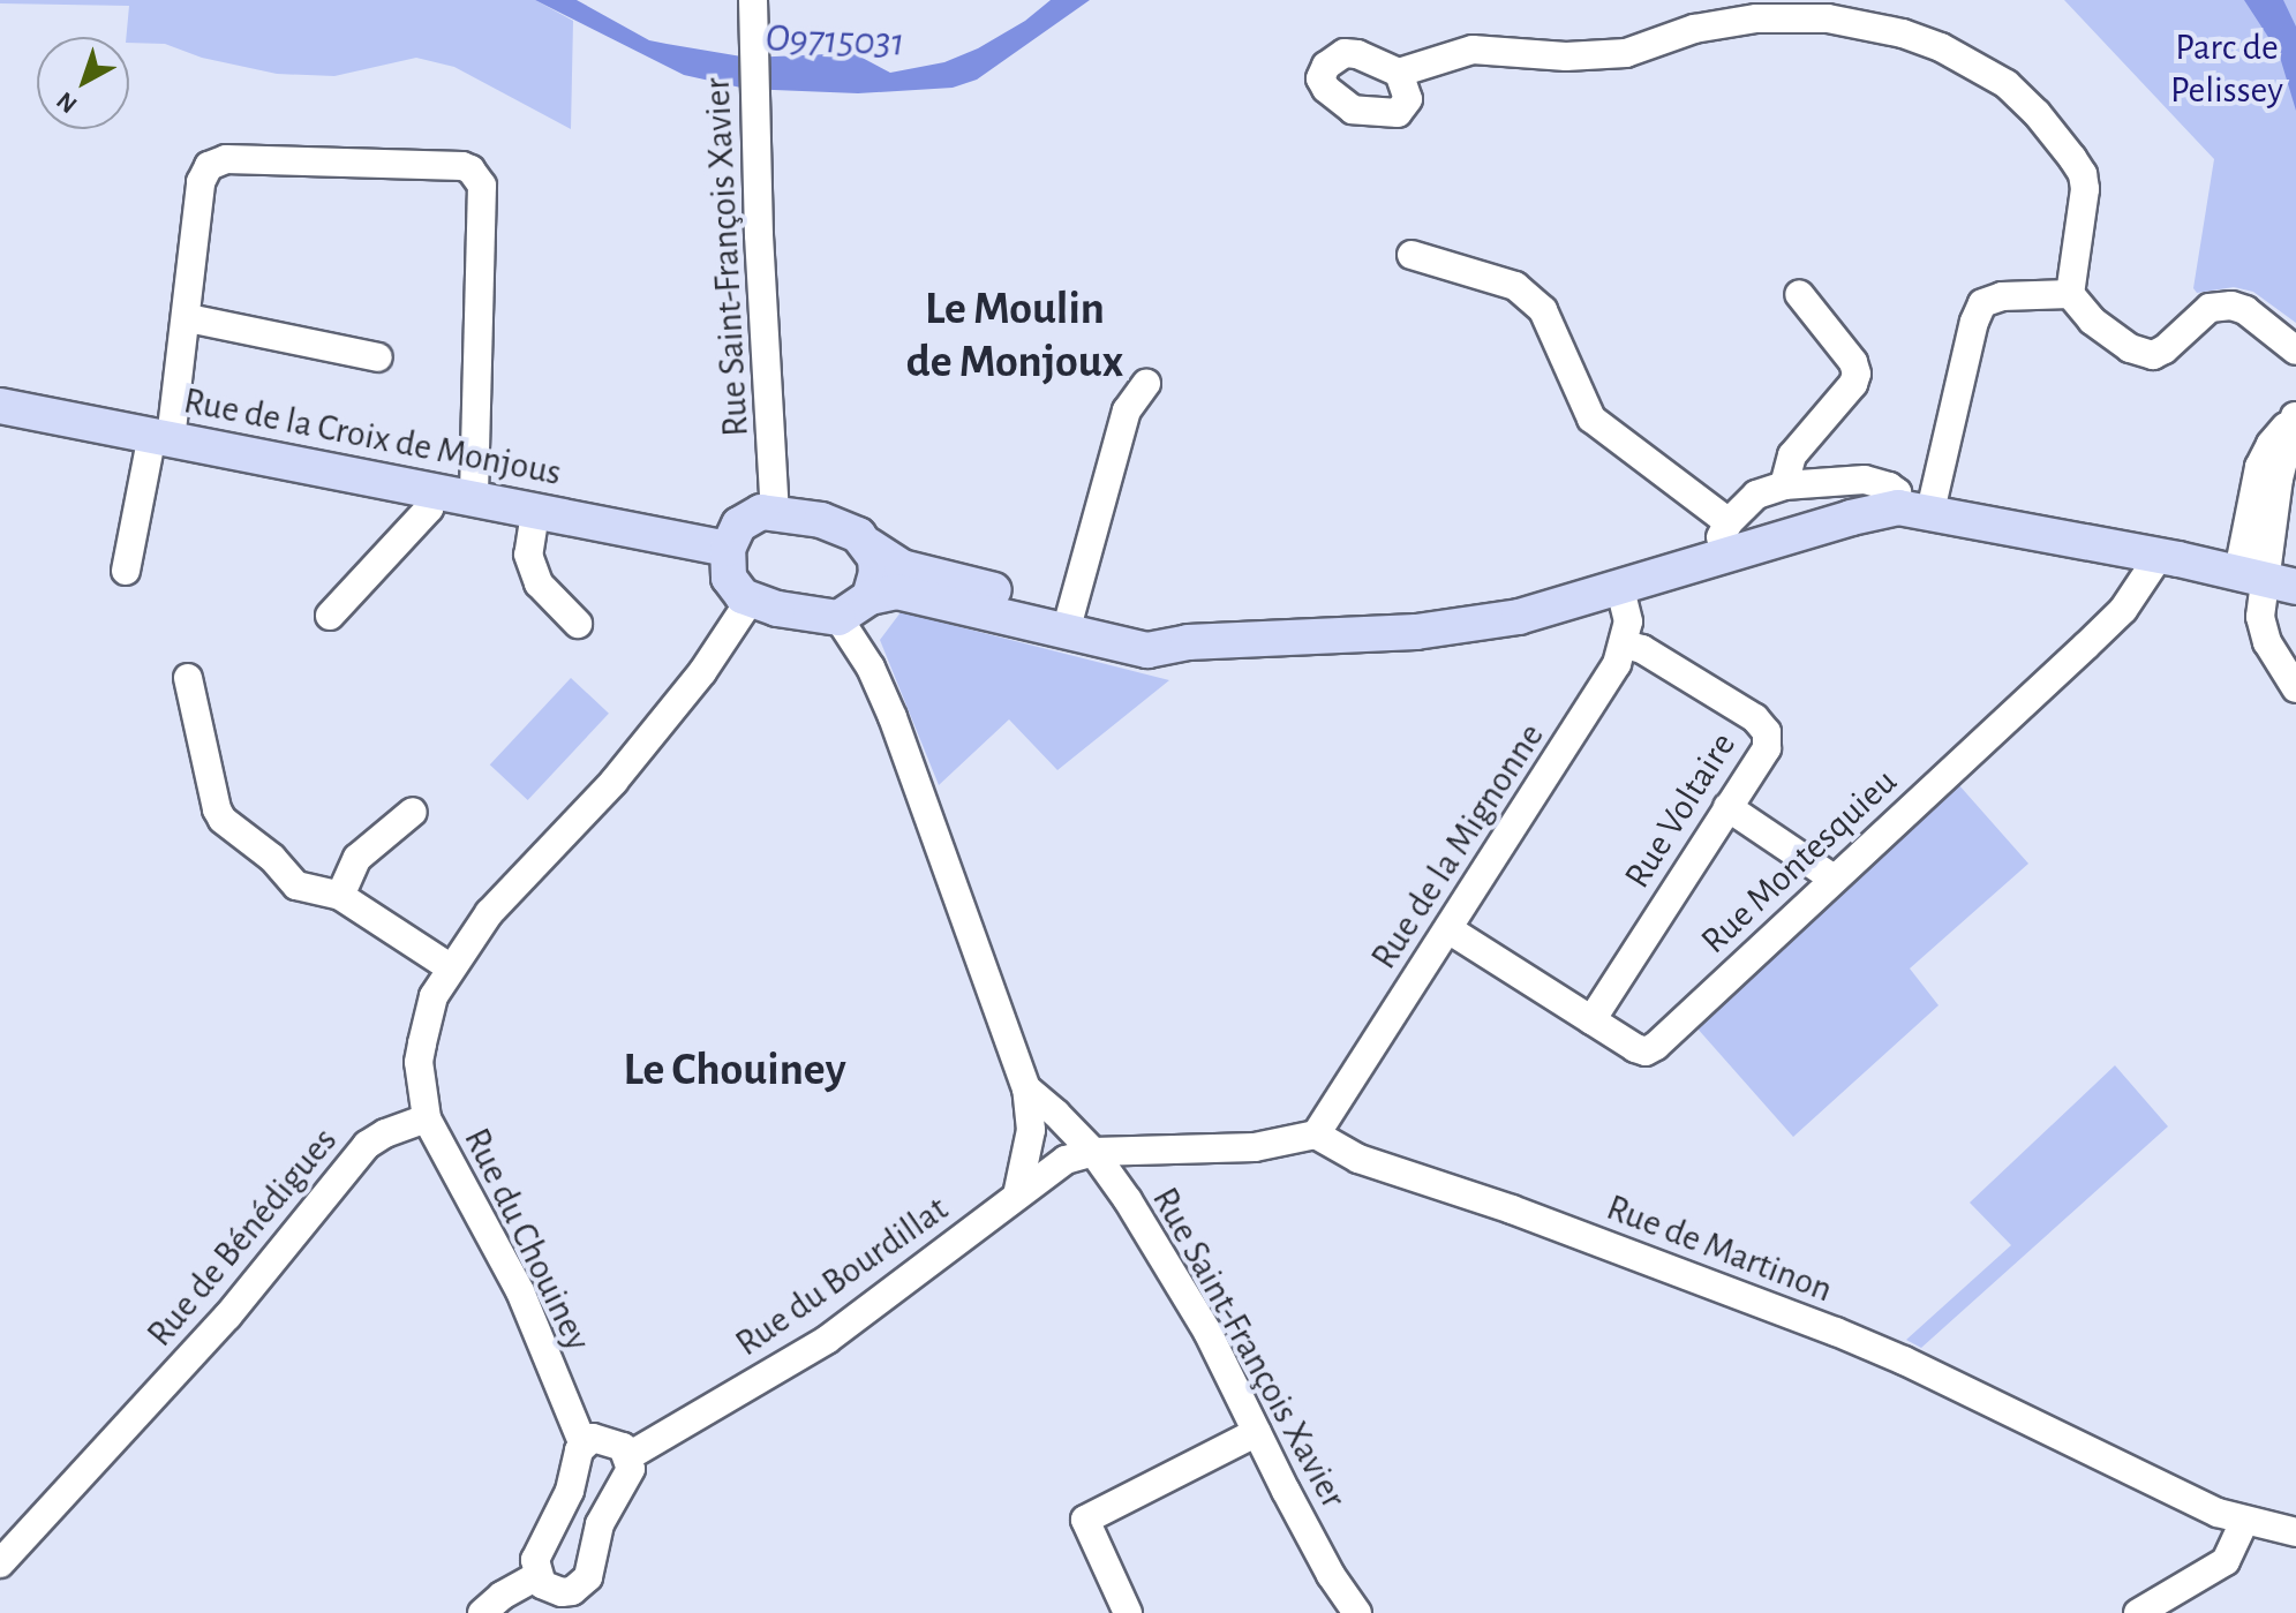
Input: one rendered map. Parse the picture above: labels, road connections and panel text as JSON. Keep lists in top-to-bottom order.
{
  "streets": {
    "main road": ["Rue de la Croix de Monjous"],
    "street": [
      "Rue Saint-François Xavier",
      "Rue Voltaire",
      "Rue de la Mignonne",
      "Rue Montesquieu",
      "Rue de Bénédigues",
      "Rue du Chouiney",
      "Rue de Martinon",
      "Rue du Bourdillat"
    ]
  },
  "crossings": [
    ["Rue Saint-François Xavier", "Rue de la Croix de Monjous"],
    ["Rue Saint-François Xavier", "Rue du Bourdillat"],
    ["Rue Voltaire", "Rue de la Mignonne"],
    ["Rue Voltaire", "Rue Montesquieu"],
    ["Rue de la Mignonne", "Rue Montesquieu"],
    ["Rue de la Mignonne", "Rue de Martinon"],
    ["Rue de Bénédigues", "Rue du Chouiney"]
  ],
  "districts": ["Le Moulin de Monjoux", "Le Chouiney"],
  "water": ["O9715031"],
  "parks": ["Parc de Pelissey"],
  "north": "bottom left"
}
